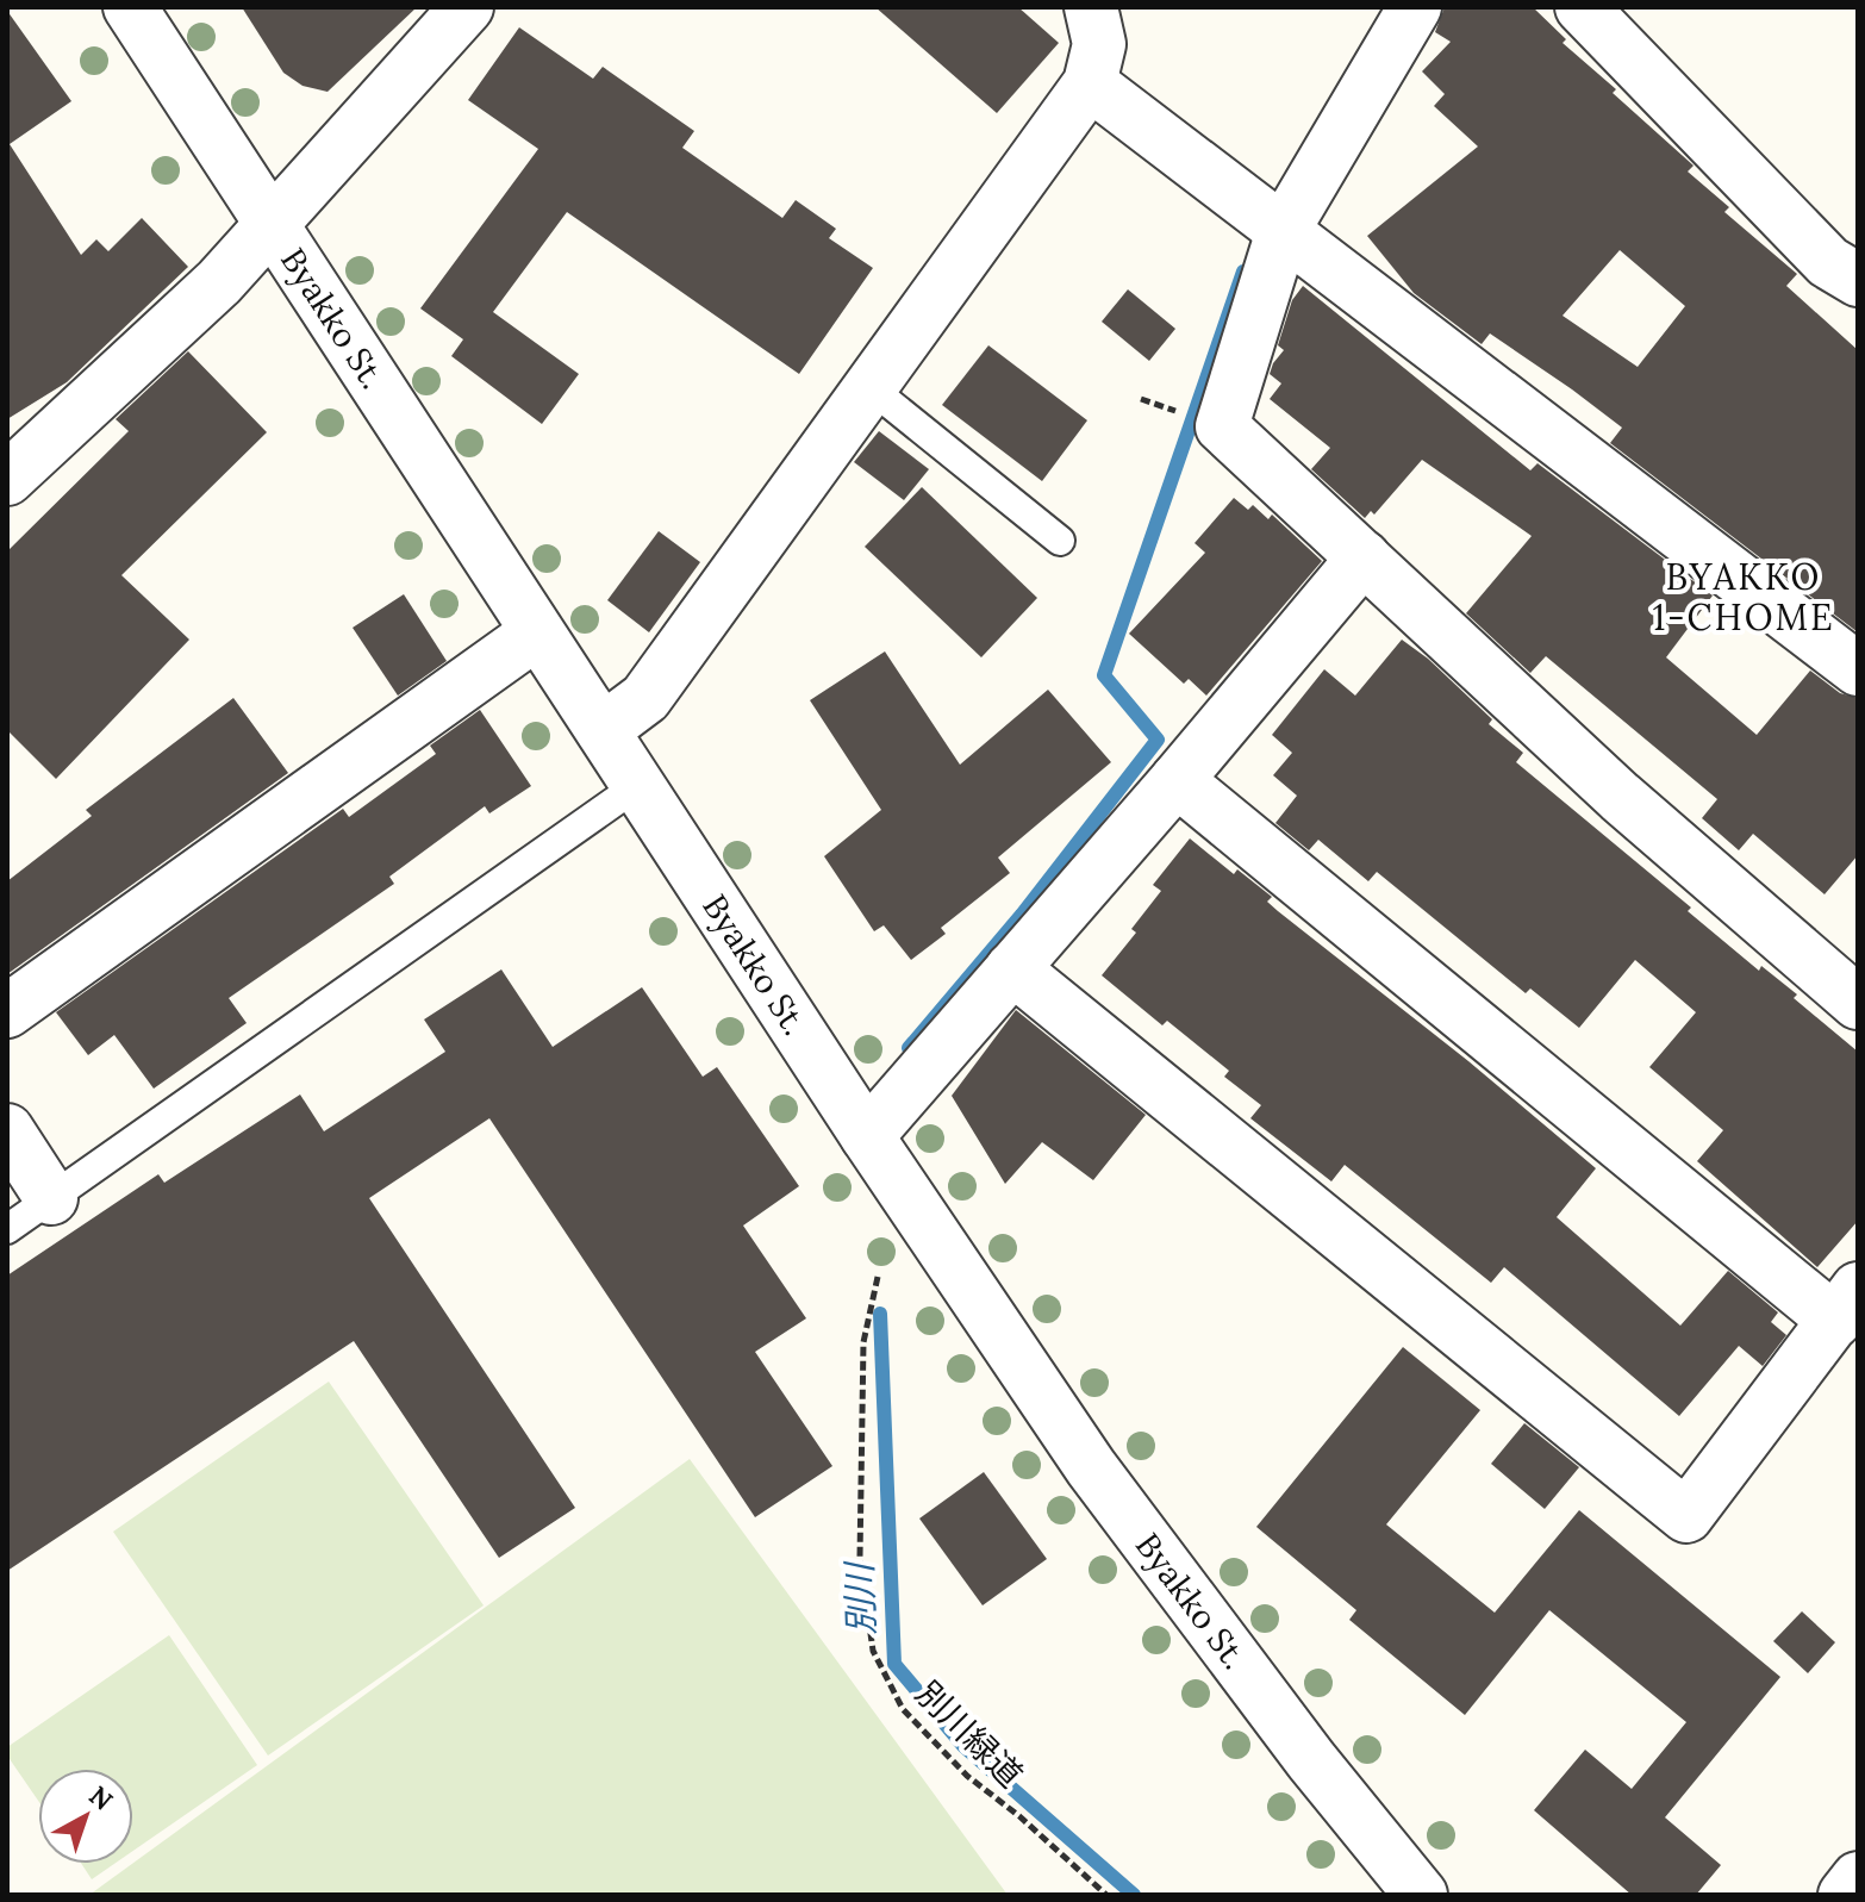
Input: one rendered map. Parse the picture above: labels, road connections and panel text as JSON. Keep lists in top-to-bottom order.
{
  "streets": {
    "street": ["Byakko St."],
    "path": ["別川緑道"]
  },
  "districts": ["BYAKKO 1-CHOME"],
  "water": ["別川"],
  "north": "top right"
}
